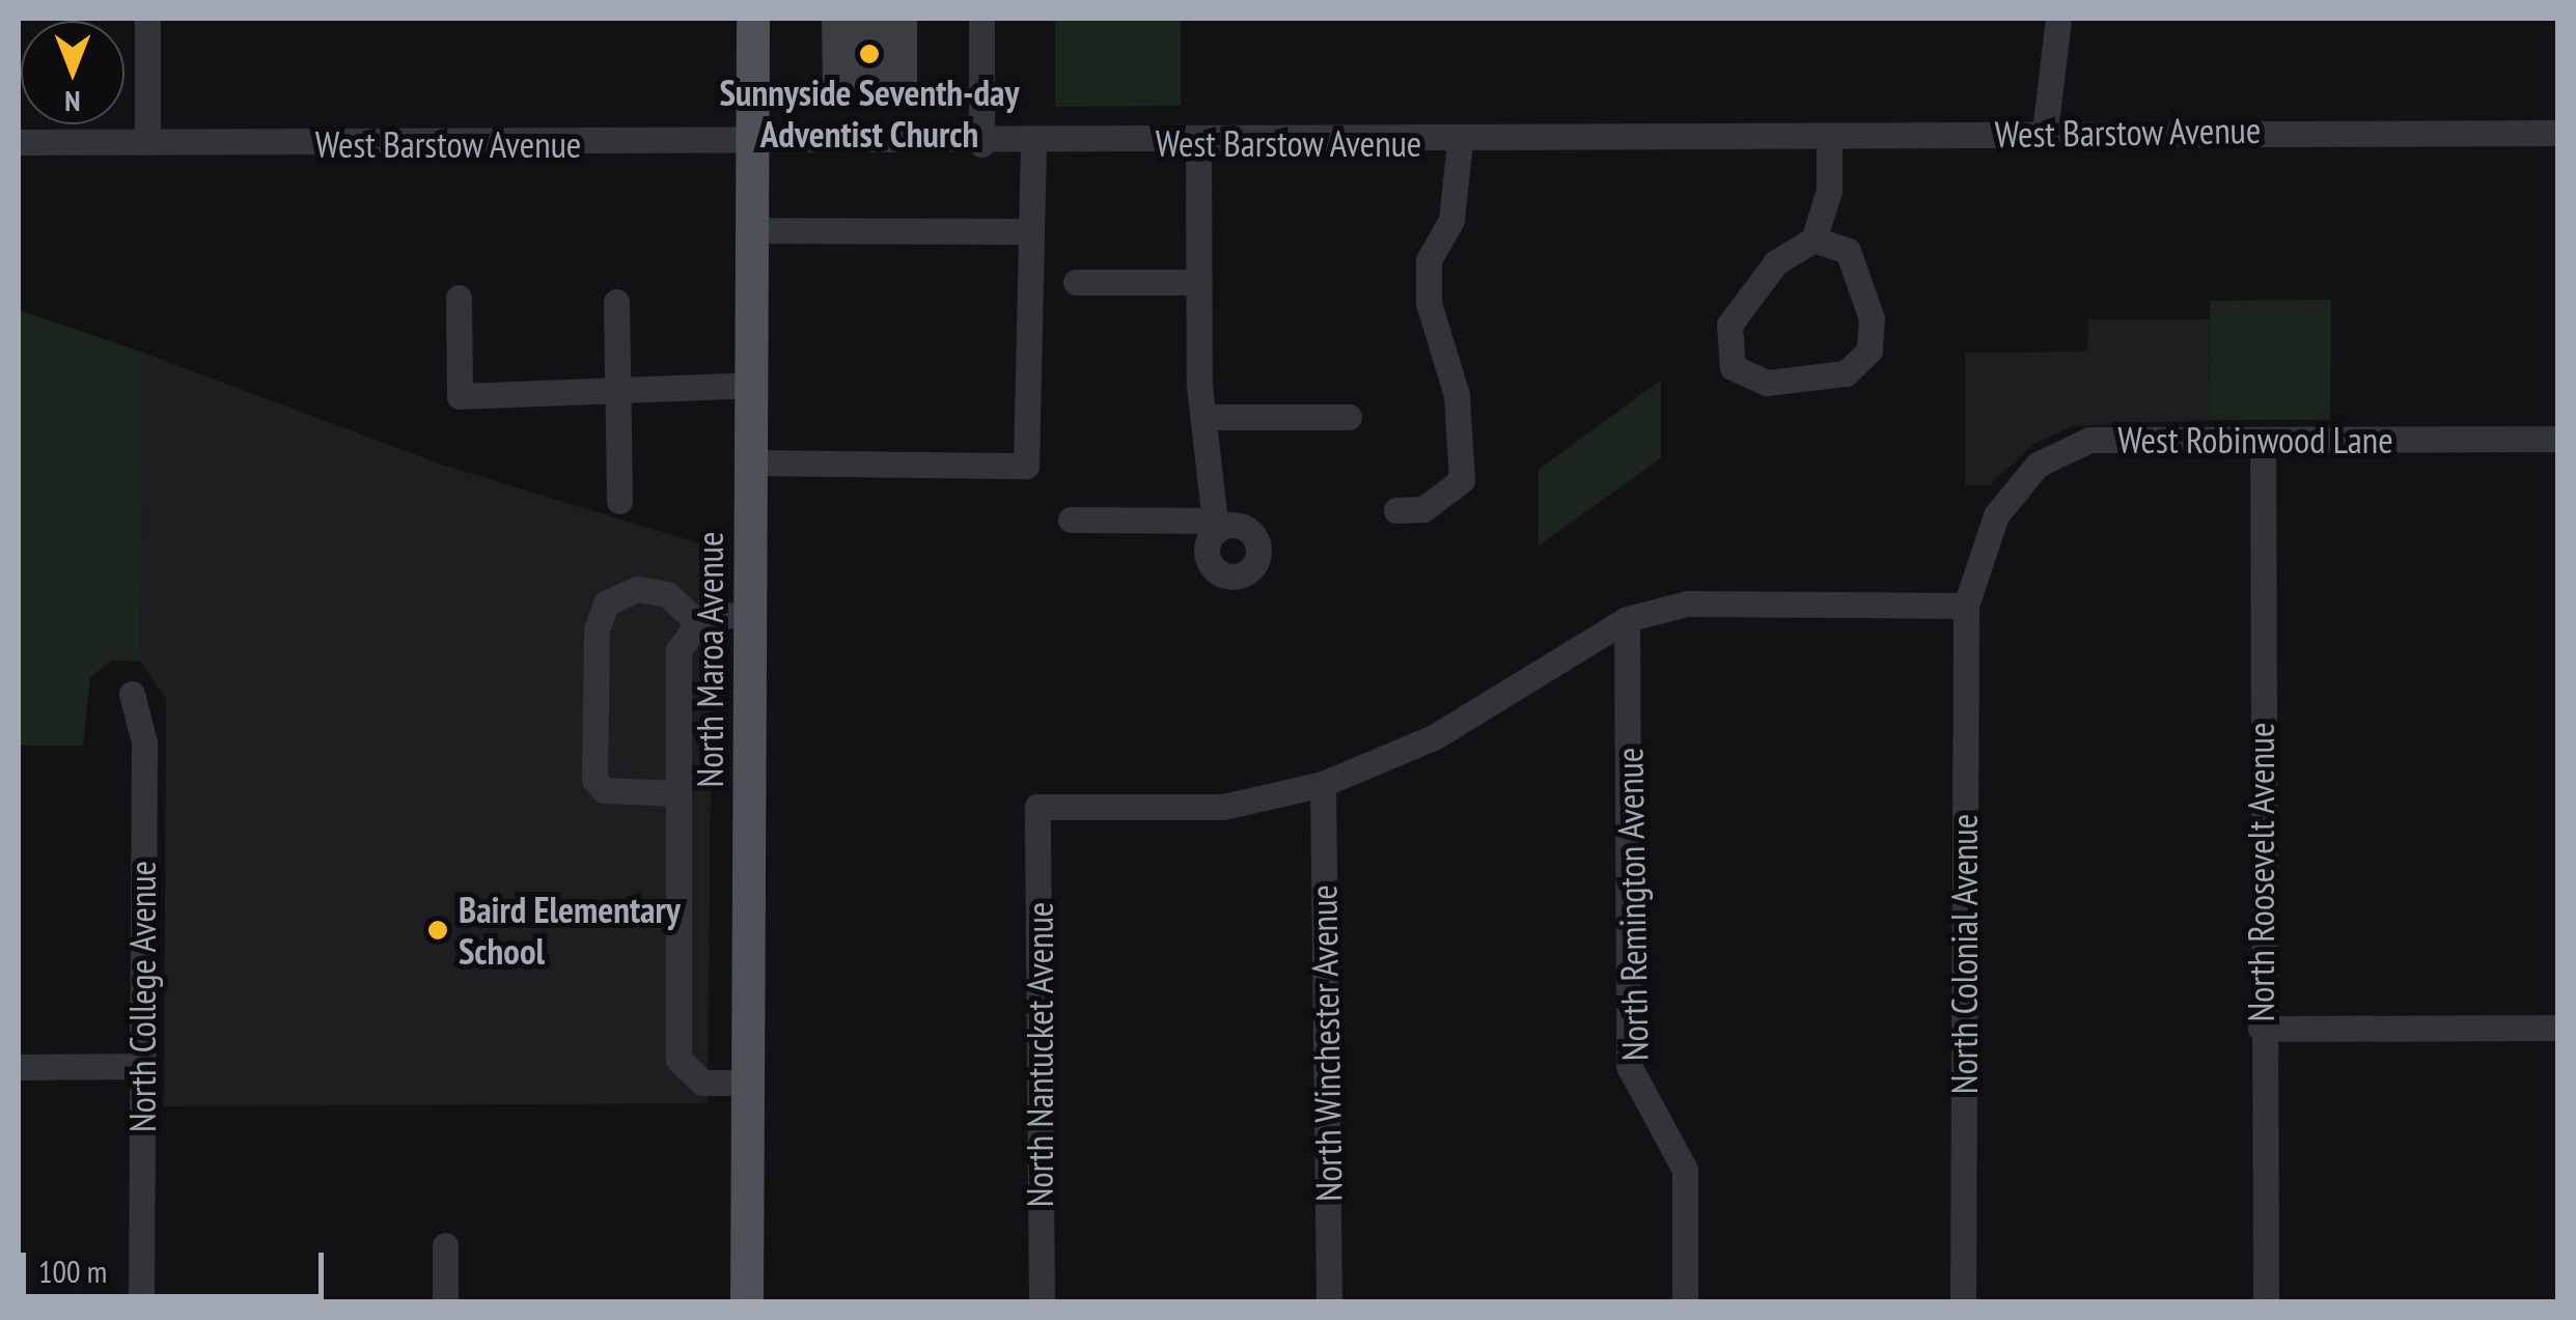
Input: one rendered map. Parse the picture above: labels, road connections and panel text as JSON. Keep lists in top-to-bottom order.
{
  "streets": {
    "main road": ["North Maroa Avenue"],
    "street": [
      "West Barstow Avenue",
      "West Robinwood Lane",
      "North Roosevelt Avenue",
      "North Remington Avenue",
      "North Colonial Avenue",
      "North College Avenue",
      "North Winchester Avenue",
      "North Nantucket Avenue"
    ]
  },
  "crossings": [
    ["West Barstow Avenue", "North Maroa Avenue"],
    ["West Robinwood Lane", "North Roosevelt Avenue"],
    ["West Robinwood Lane", "North Colonial Avenue"],
    ["North Winchester Avenue", "North Nantucket Avenue"]
  ],
  "places": ["Sunnyside Seventh-day Adventist Church", "Baird Elementary School"],
  "scale_bar": "100 m",
  "north": "bottom"
}
